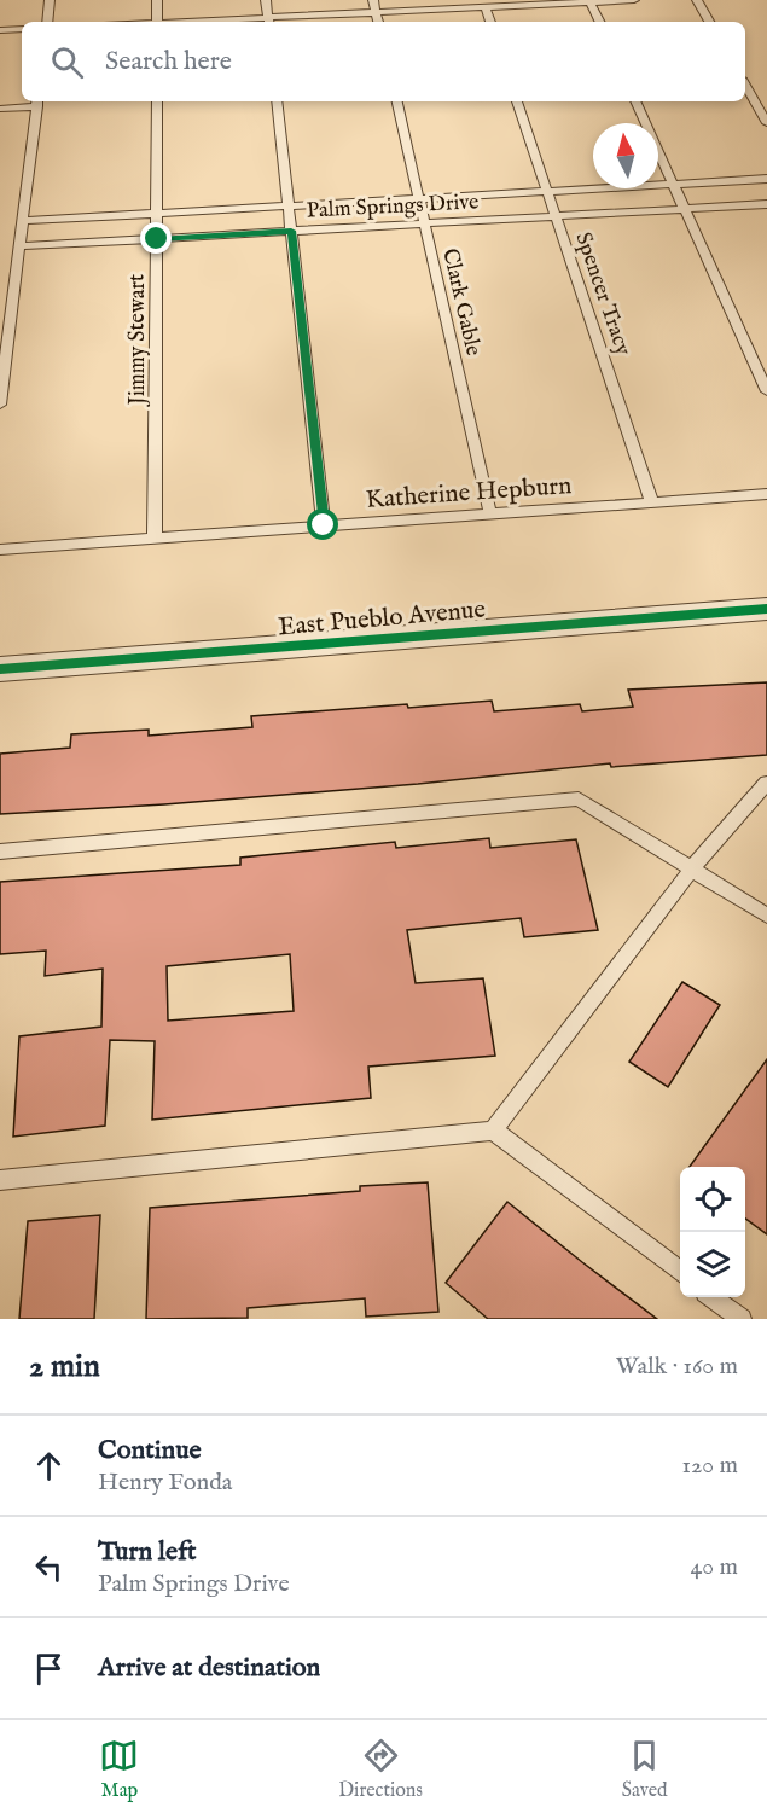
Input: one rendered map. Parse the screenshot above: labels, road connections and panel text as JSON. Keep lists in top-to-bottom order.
{
  "streets": {
    "street": ["East Pueblo Avenue"],
    "lane": [
      "Palm Springs Drive",
      "Spencer Tracy",
      "Clark Gable",
      "Jimmy Stewart",
      "Katherine Hepburn"
    ]
  },
  "crossings": [
    ["Palm Springs Drive", "Spencer Tracy"],
    ["Palm Springs Drive", "Clark Gable"],
    ["Palm Springs Drive", "Jimmy Stewart"],
    ["Spencer Tracy", "Katherine Hepburn"],
    ["Clark Gable", "Katherine Hepburn"],
    ["Jimmy Stewart", "Katherine Hepburn"]
  ],
  "north": "top",
  "page": {
    "search": "Search here",
    "heading": ["2 min", "Walk · 160 m"],
    "list": [
      ["Continue", "Henry Fonda", "120 m"],
      ["Turn left", "Palm Springs Drive", "40 m"],
      "Arrive at destination"
    ],
    "nav": ["Map", "Directions", "Saved"]
  }
}
